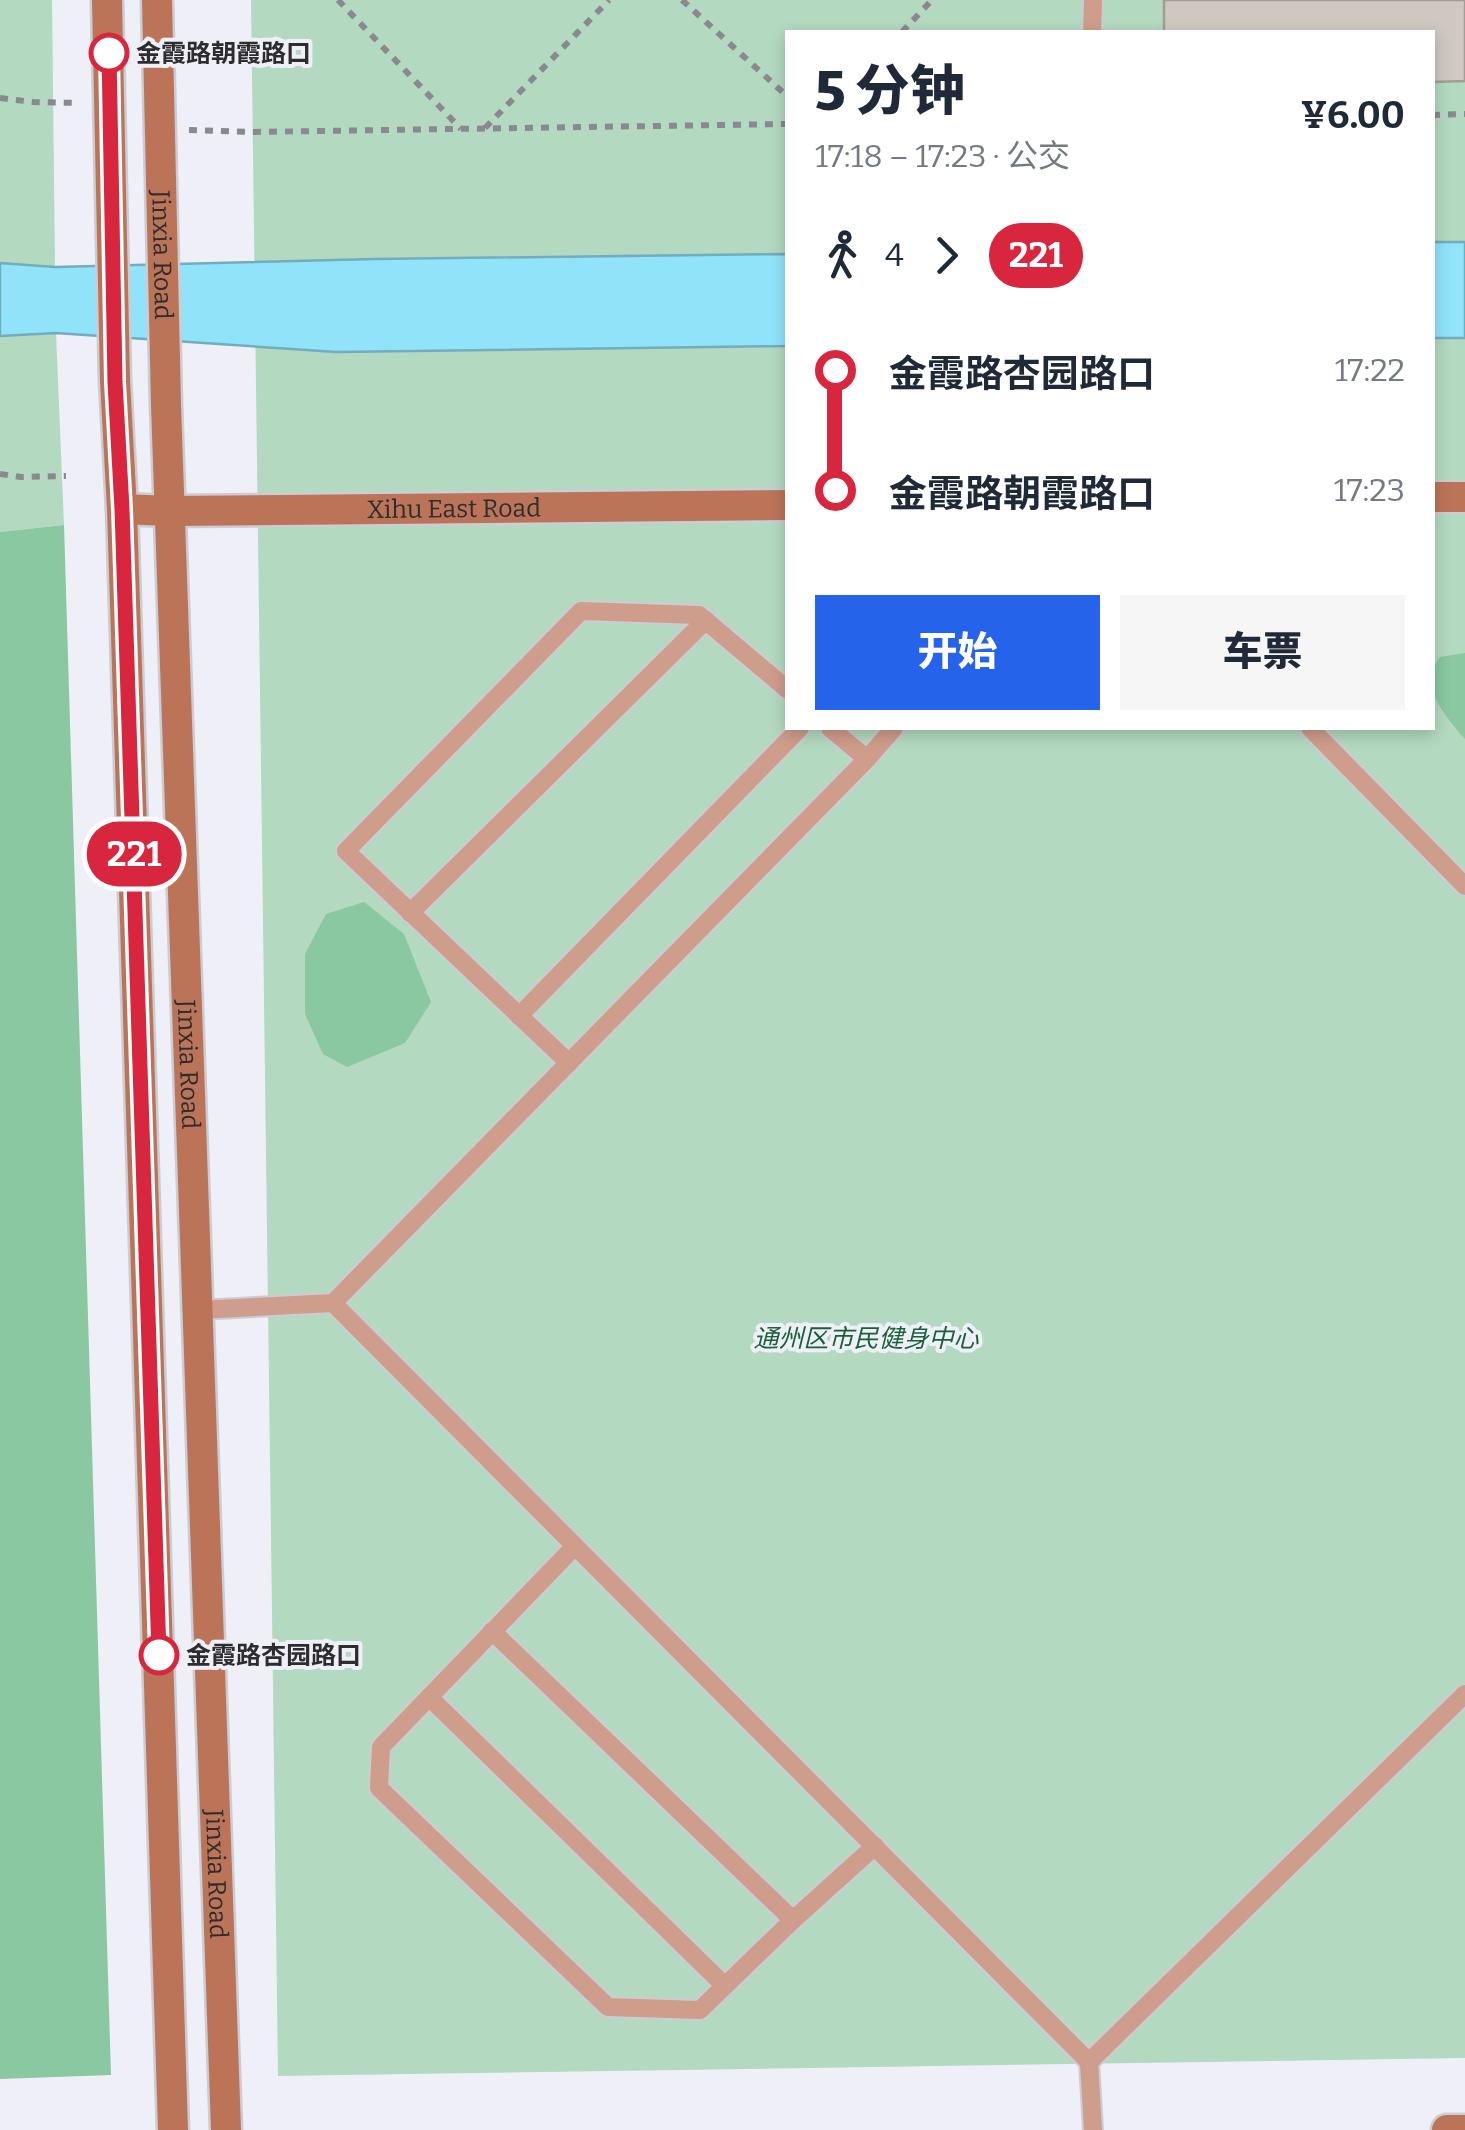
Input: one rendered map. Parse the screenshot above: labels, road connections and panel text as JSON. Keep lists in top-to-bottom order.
{
  "streets": {
    "main road": ["Jinxia Road", "Xihu East Road"]
  },
  "crossings": [
    ["Jinxia Road", "Xihu East Road"]
  ],
  "parks": ["通州区市民健身中心"],
  "places": ["金霞路朝霞路口", "金霞路杏园路口"],
  "lines": ["bus line 221"],
  "page": {
    "on_map": "221",
    "heading": ["5 分钟", "17:18 – 17:23 · 公交", "¥6.00"],
    "legs": ["4", "221"],
    "list": [
      {
        "name": "金霞路杏园路口",
        "value": "17:22"
      },
      {
        "name": "金霞路朝霞路口",
        "value": "17:23"
      }
    ],
    "buttons": ["开始", "车票"]
  }
}
